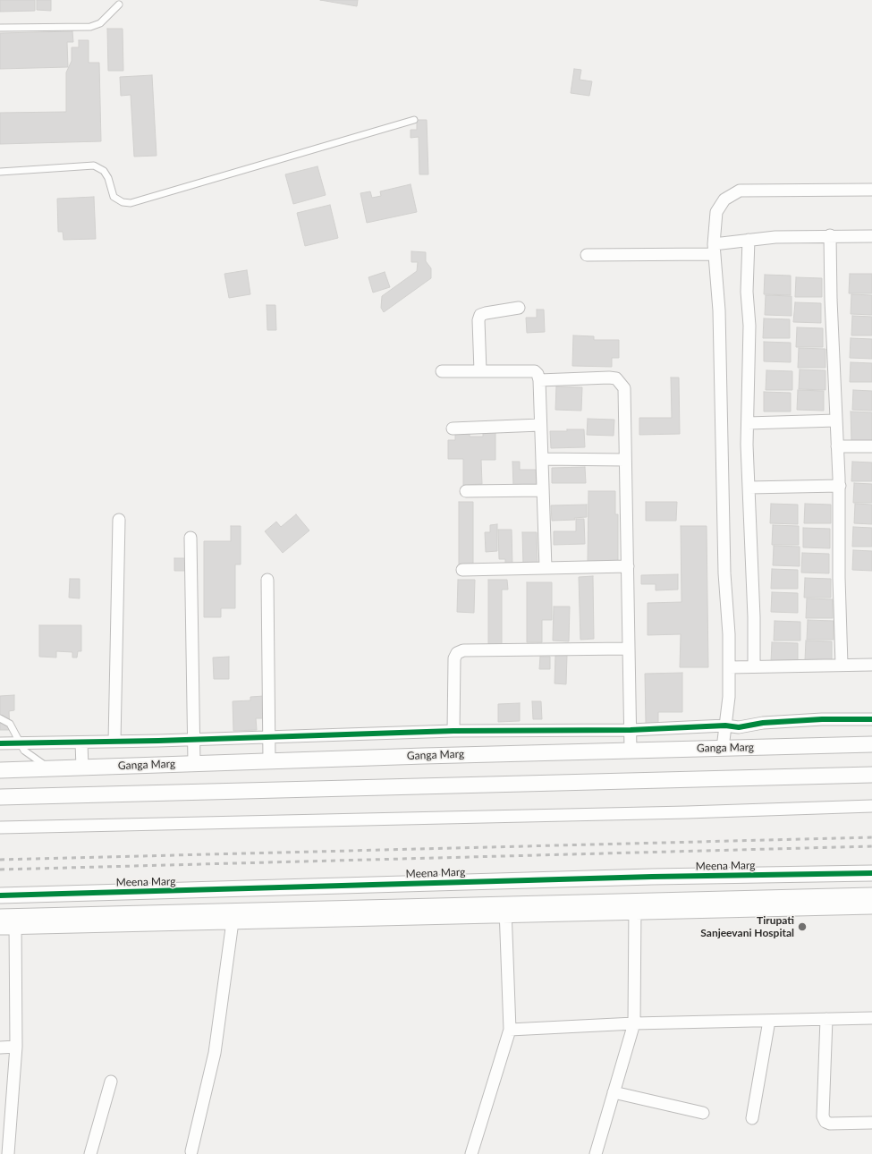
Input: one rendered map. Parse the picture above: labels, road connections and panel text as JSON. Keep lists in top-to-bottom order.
{
  "streets": {
    "street": ["Ganga Marg", "Meena Marg"]
  },
  "places": ["Tirupati Sanjeevani Hospital"]
}
